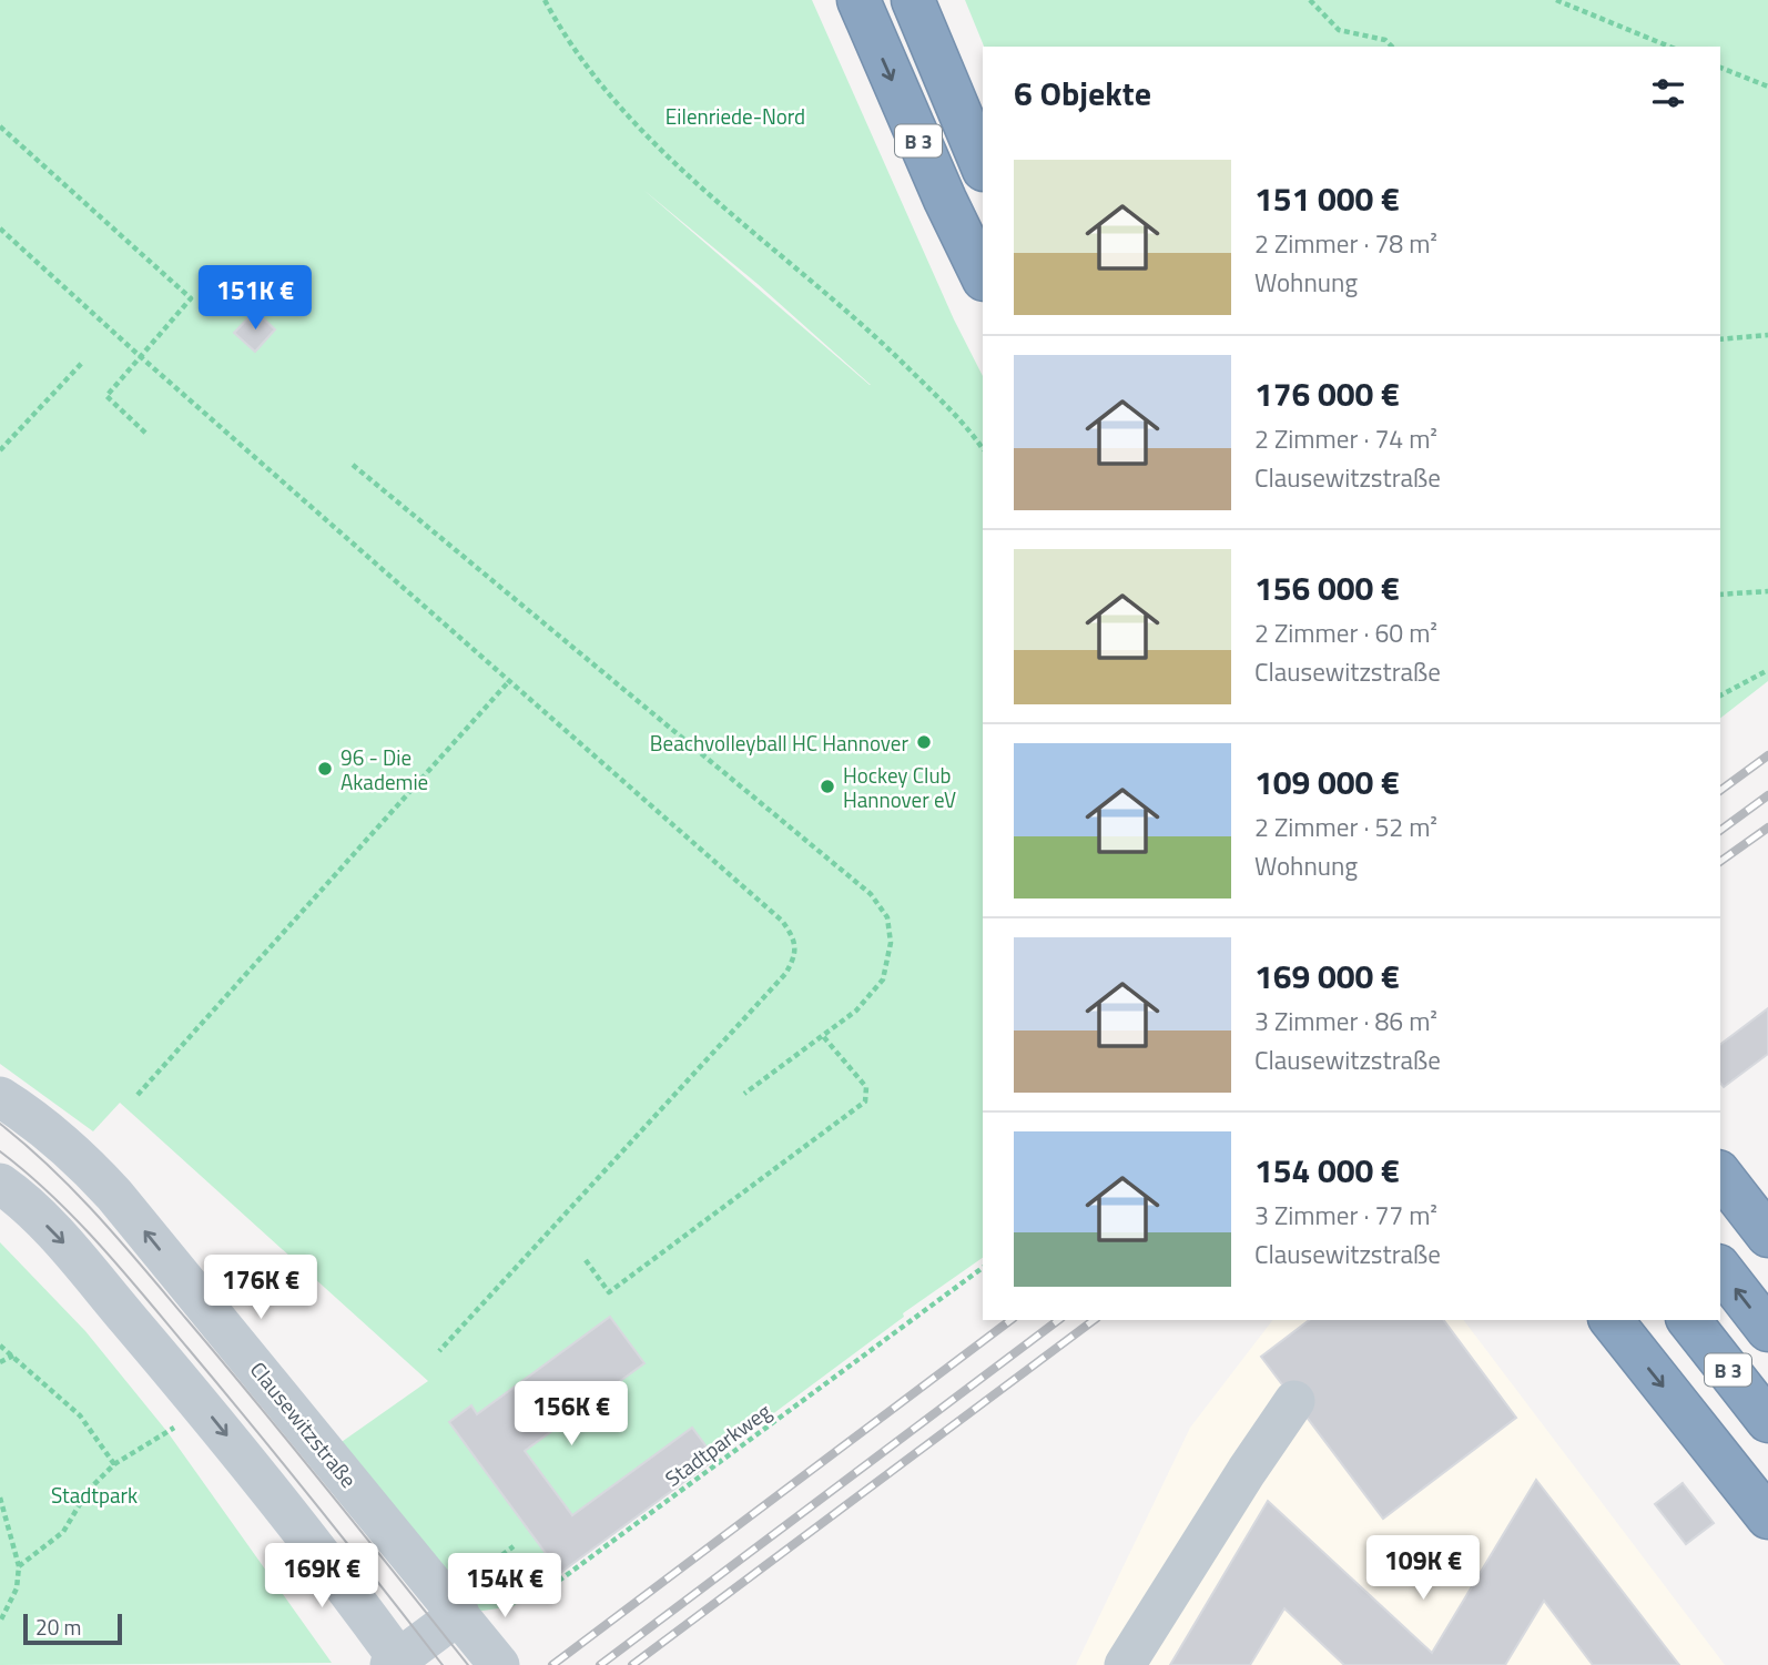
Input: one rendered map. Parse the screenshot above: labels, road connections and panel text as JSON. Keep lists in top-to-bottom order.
{
  "streets": {
    "highway": ["B 3"],
    "street": ["Clausewitzstraße"],
    "path": ["Stadtparkweg"]
  },
  "crossings": [
    ["Clausewitzstraße", "Stadtparkweg"]
  ],
  "parks": ["Eilenriede-Nord", "Stadtpark"],
  "places": ["Beachvolleyball HC Hannover", "96 - Die Akademie", "Hockey Club Hannover eV"],
  "scale_bar": "20 m",
  "page": {
    "heading": "6 Objekte",
    "list": [
      {
        "name": "151 000 €",
        "note": "2 Zimmer · 78 m² · Wohnung"
      },
      {
        "name": "176 000 €",
        "note": "2 Zimmer · 74 m² · Clausewitzstraße"
      },
      {
        "name": "156 000 €",
        "note": "2 Zimmer · 60 m² · Clausewitzstraße"
      },
      {
        "name": "109 000 €",
        "note": "2 Zimmer · 52 m² · Wohnung"
      },
      {
        "name": "169 000 €",
        "note": "3 Zimmer · 86 m² · Clausewitzstraße"
      },
      {
        "name": "154 000 €",
        "note": "3 Zimmer · 77 m² · Clausewitzstraße"
      }
    ],
    "price": [
      "151K €",
      "176K €",
      "156K €",
      "109K €",
      "169K €",
      "154K €"
    ],
    "scale": "20 m"
  }
}
